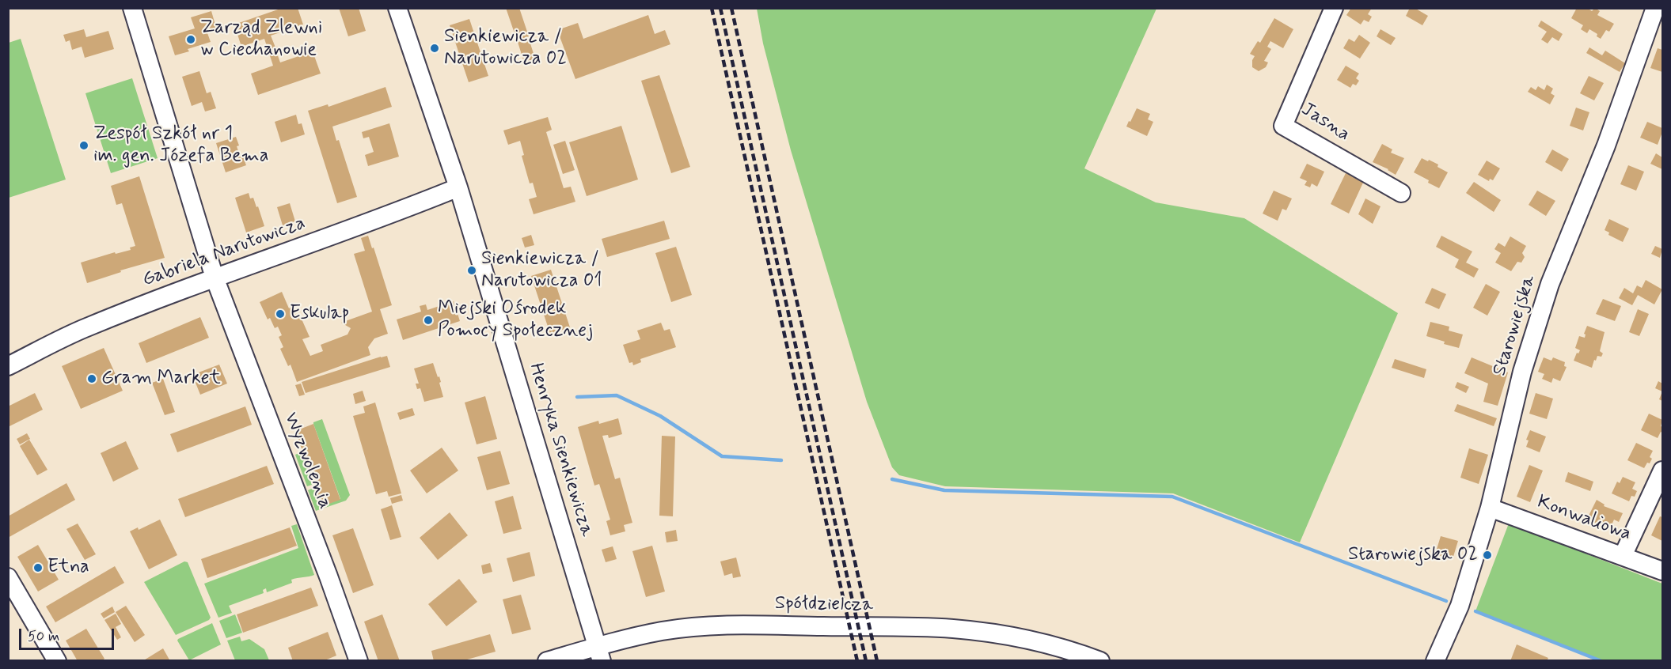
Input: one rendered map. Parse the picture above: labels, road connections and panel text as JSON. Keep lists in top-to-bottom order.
{
  "streets": {
    "street": [
      "Jasna",
      "Gabriela Narutowicza",
      "Starowiejska",
      "Henryka Sienkiewicza",
      "Wyzwolenia",
      "Konwaliowa",
      "Spółdzielcza"
    ]
  },
  "crossings": [
    ["Gabriela Narutowicza", "Henryka Sienkiewicza"],
    ["Gabriela Narutowicza", "Wyzwolenia"],
    ["Starowiejska", "Konwaliowa"],
    ["Henryka Sienkiewicza", "Spółdzielcza"]
  ],
  "places": [
    "Zarząd Zlewni w Ciechanowie",
    "Sienkiewicza / Narutowicza 02",
    "Zespół Szkół nr 1 im. gen. Józefa Bema",
    "Sienkiewicza / Narutowicza 01",
    "Eskulap",
    "Miejski Ośrodek Pomocy Społecznej",
    "Gram Market",
    "Starowiejska 02",
    "Etna"
  ],
  "scale_bar": "50 m"
}
